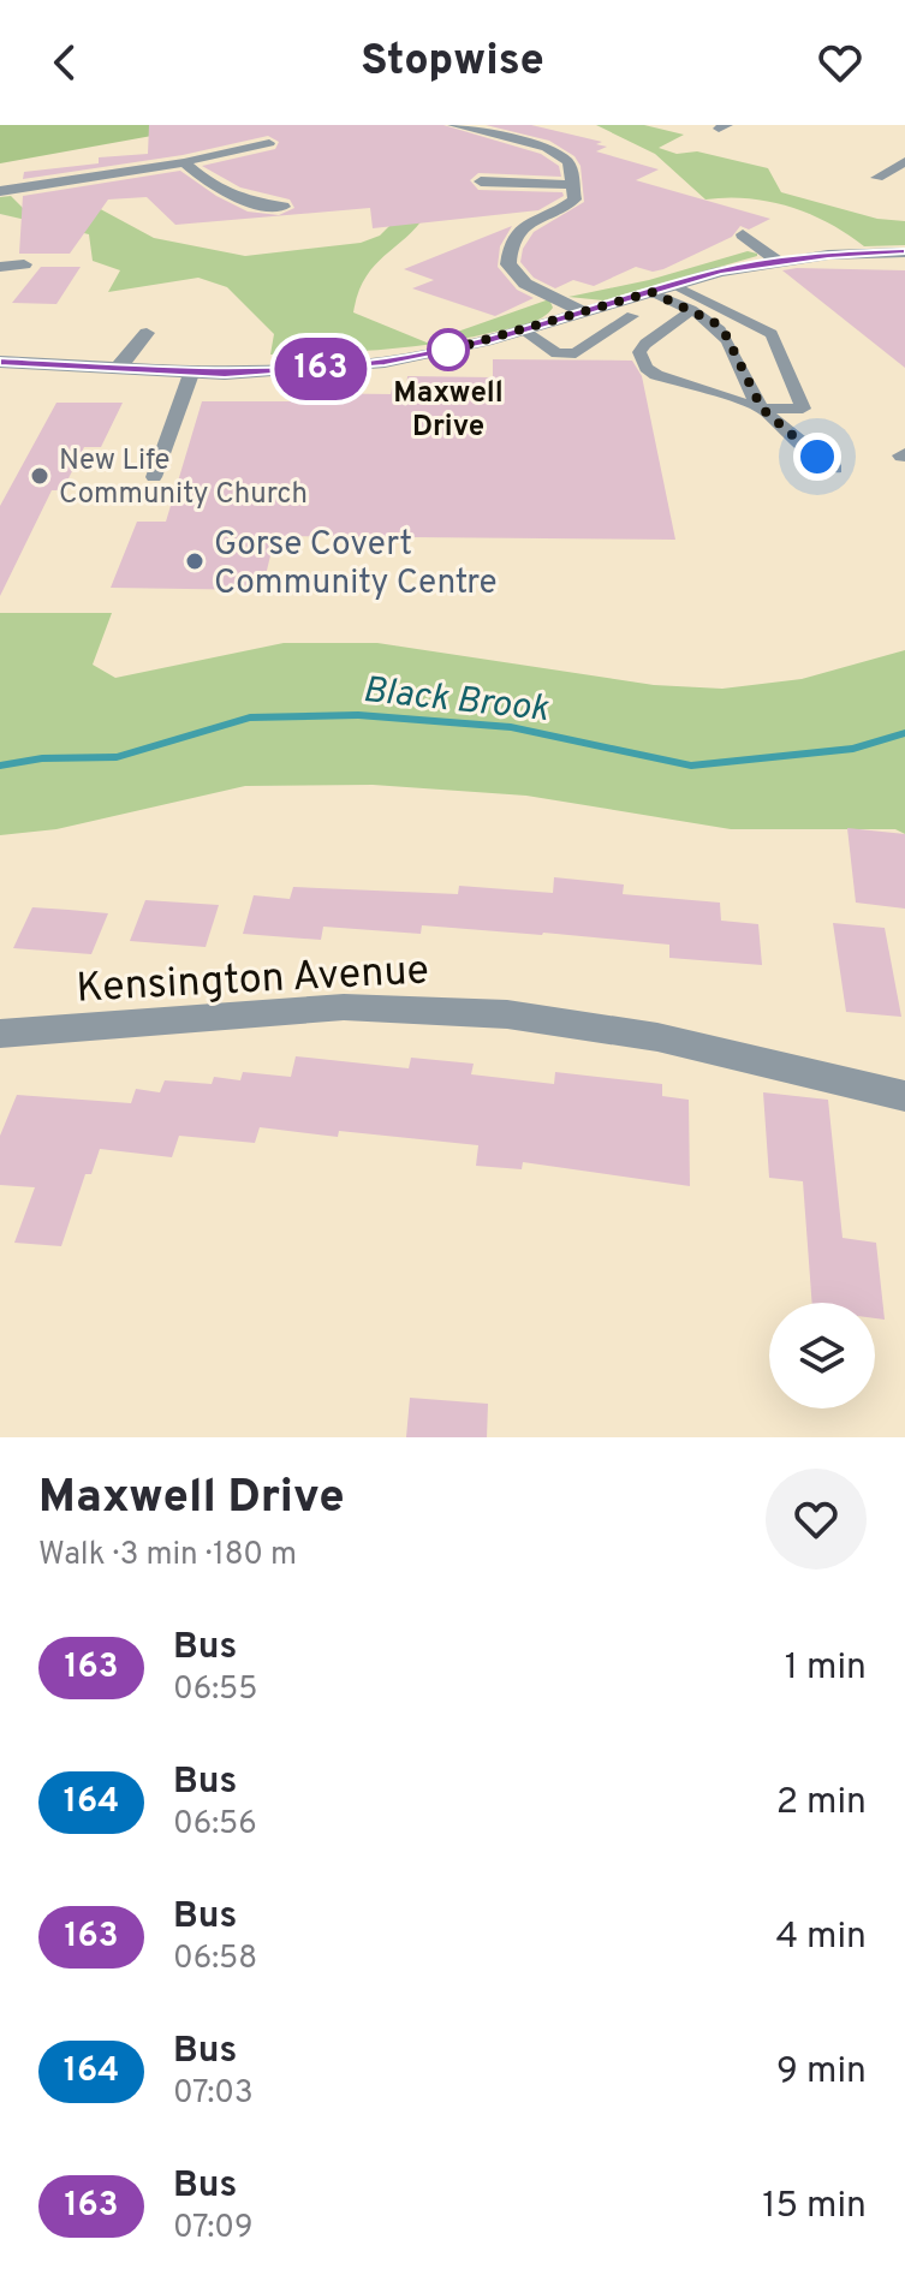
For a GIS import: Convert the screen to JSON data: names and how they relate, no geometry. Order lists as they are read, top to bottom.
{
  "streets": {
    "street": ["Kensington Avenue"]
  },
  "water": ["Black Brook"],
  "places": ["Maxwell Drive", "New Life Community Church", "Gorse Covert Community Centre"],
  "lines": ["bus line 163"],
  "page": {
    "header": "Stopwise",
    "on_map": "163",
    "heading": ["Maxwell Drive", "Walk · 3 min · 180 m"],
    "list": [
      {
        "mark": "163",
        "name": "Bus",
        "note": "06:55",
        "value": "1 min"
      },
      {
        "mark": "164",
        "name": "Bus",
        "note": "06:56",
        "value": "2 min"
      },
      {
        "mark": "163",
        "name": "Bus",
        "note": "06:58",
        "value": "4 min"
      },
      {
        "mark": "164",
        "name": "Bus",
        "note": "07:03",
        "value": "9 min"
      },
      {
        "mark": "163",
        "name": "Bus",
        "note": "07:09",
        "value": "15 min"
      }
    ]
  }
}
